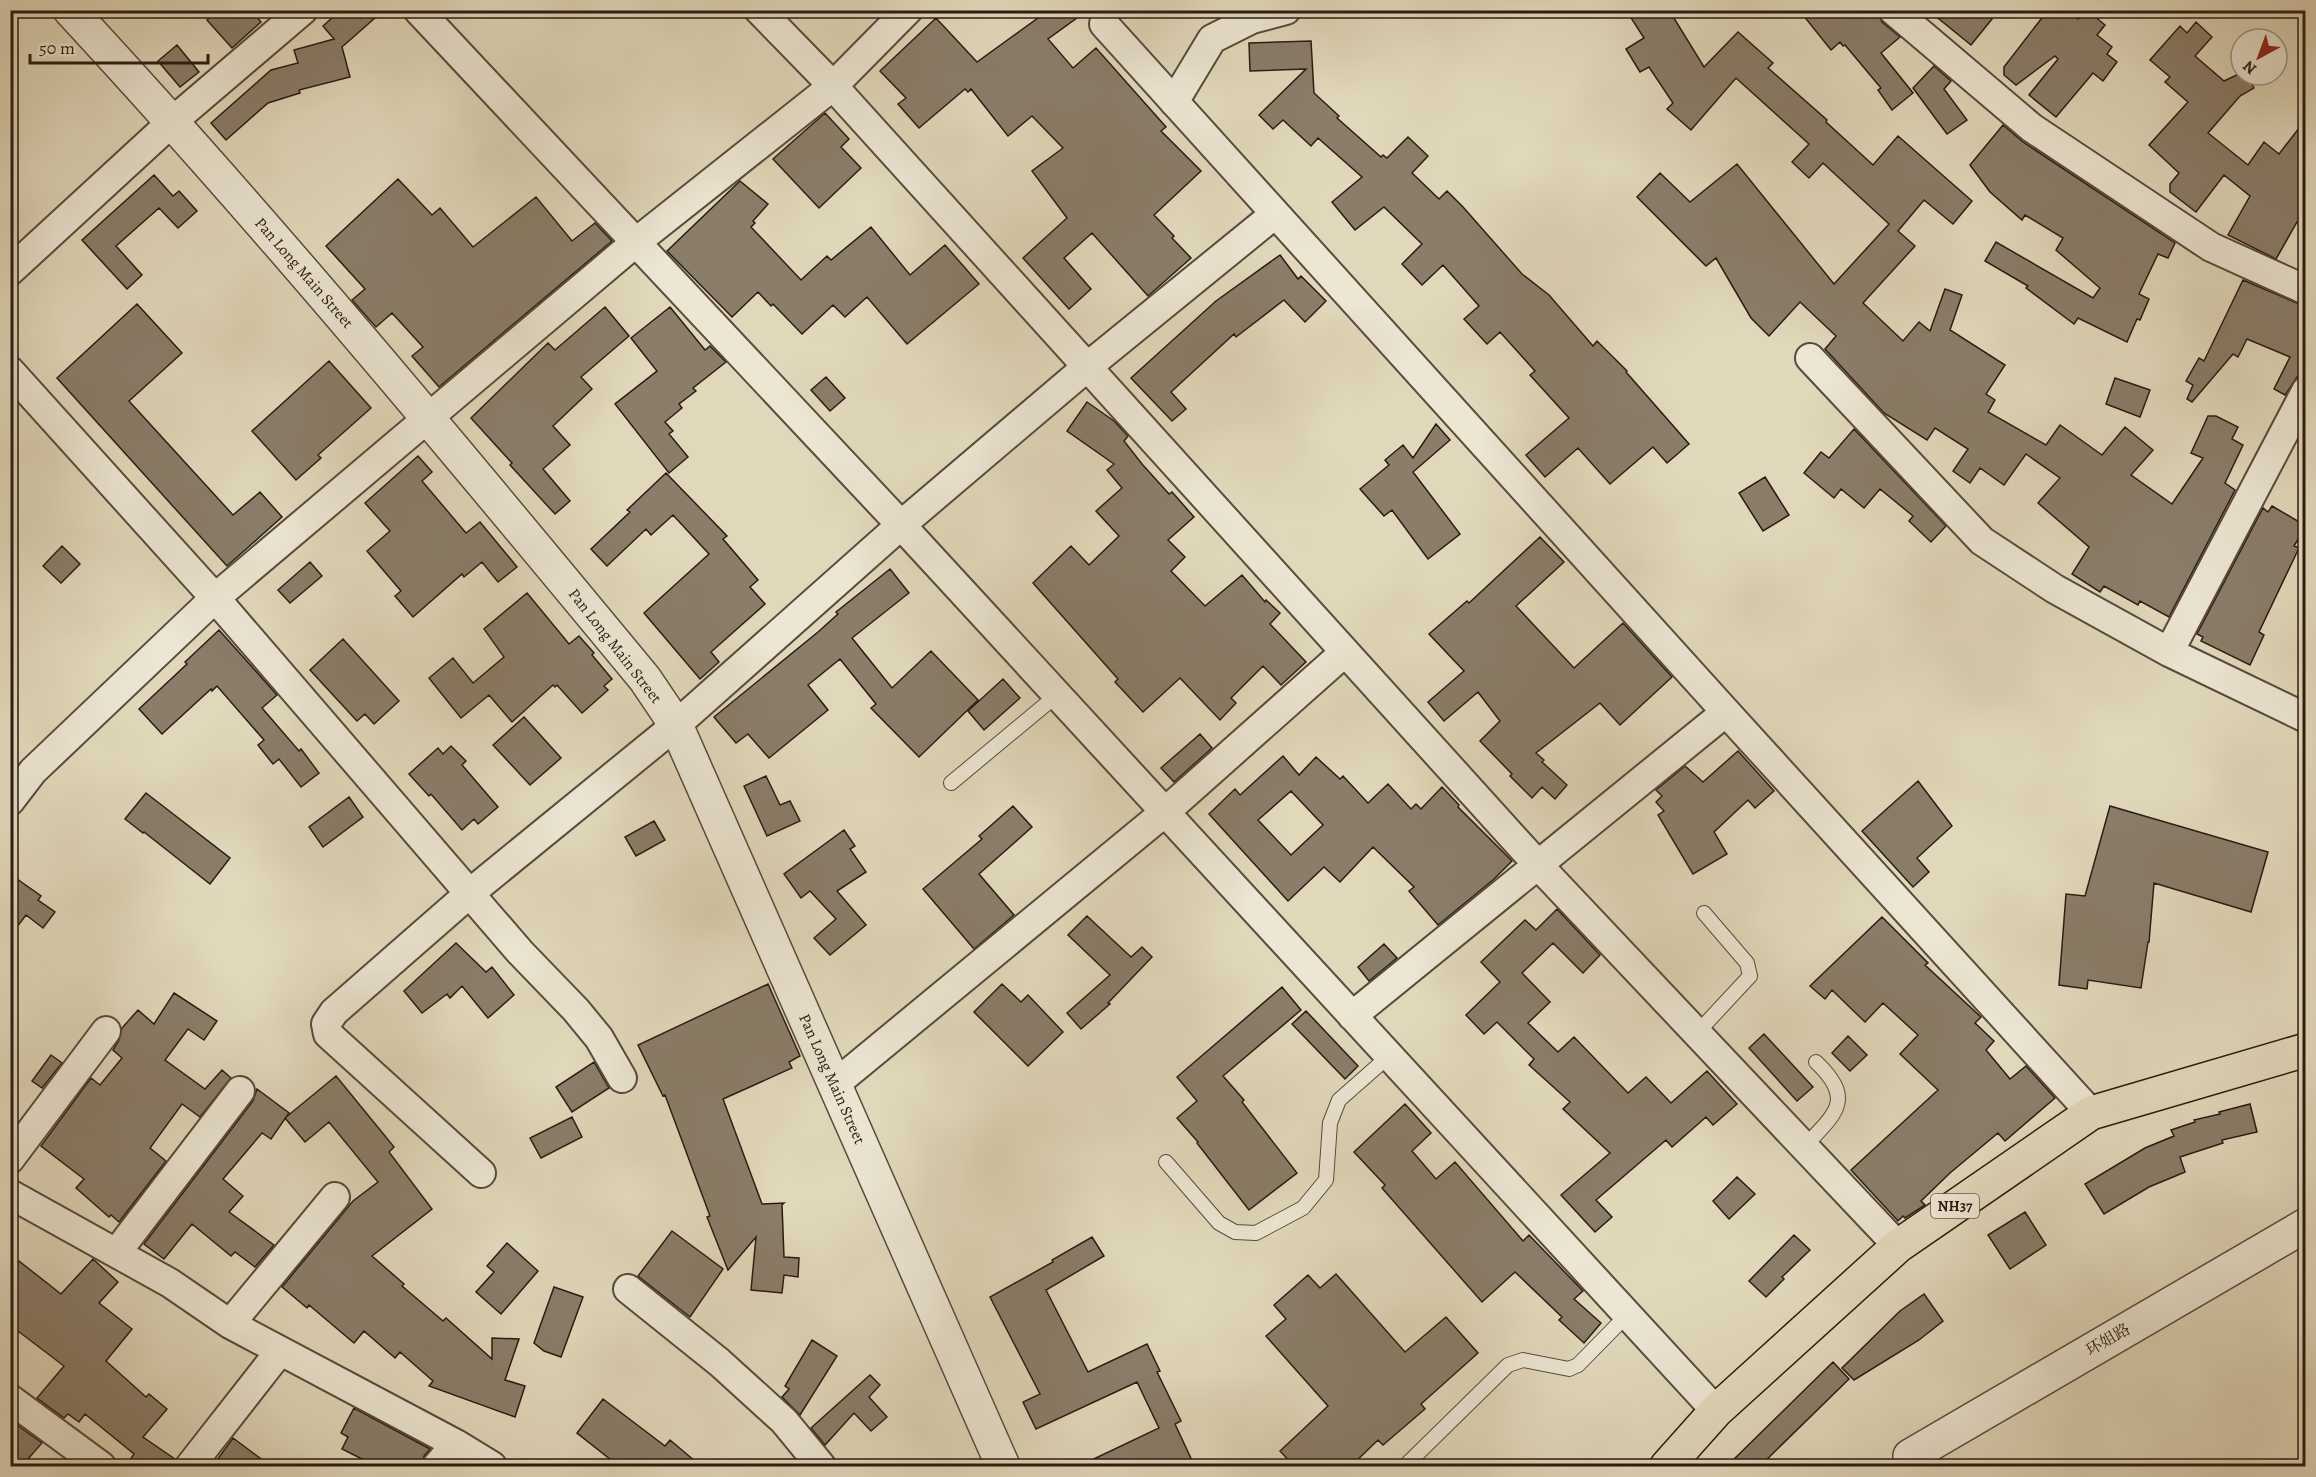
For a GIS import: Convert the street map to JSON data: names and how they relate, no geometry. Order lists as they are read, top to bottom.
{
  "streets": {
    "highway": ["NH37"],
    "street": ["Pan Long Main Street", "环姐路"]
  },
  "scale_bar": "50 m",
  "north": "bottom left"
}
